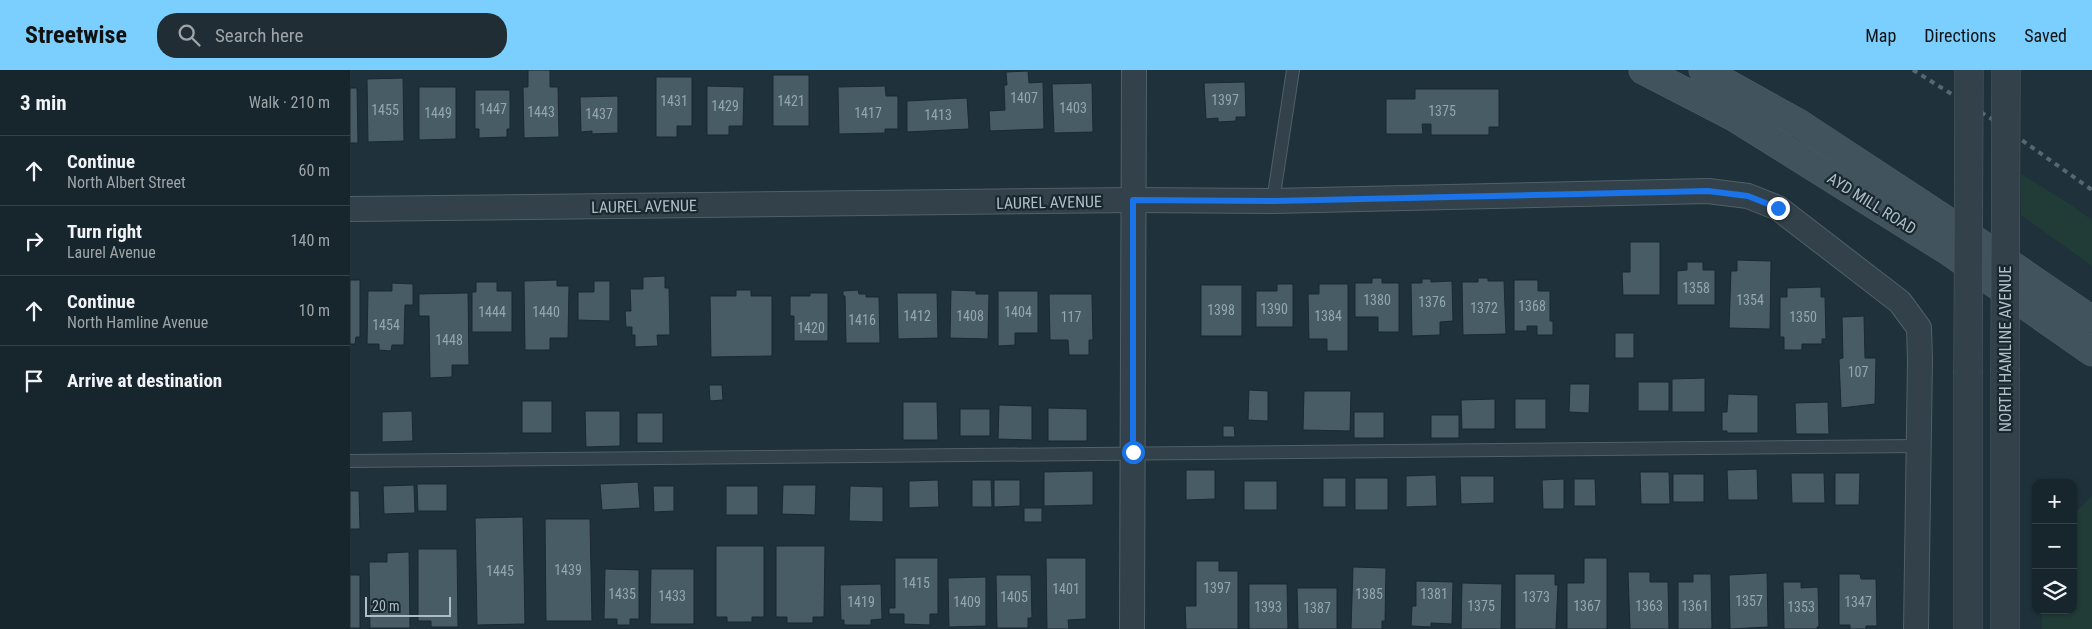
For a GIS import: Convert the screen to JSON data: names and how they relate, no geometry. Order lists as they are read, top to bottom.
{
  "streets": {
    "main road": ["AYD MILL ROAD"],
    "street": ["LAUREL AVENUE", "NORTH HAMLINE AVENUE"]
  },
  "house_numbers": [
    "1407",
    "1397",
    "1431",
    "1421",
    "1429",
    "1403",
    "1447",
    "1455",
    "1375",
    "1443",
    "1449",
    "1417",
    "1437",
    "1413",
    "1358",
    "1380",
    "1354",
    "1376",
    "1368",
    "1372",
    "1390",
    "1398",
    "1444",
    "1440",
    "1404",
    "1412",
    "1408",
    "1384",
    "117",
    "1350",
    "1416",
    "1454",
    "1420",
    "1448",
    "107",
    "1439",
    "1445",
    "1415",
    "1397",
    "1401",
    "1435",
    "1385",
    "1381",
    "1433",
    "1405",
    "1373",
    "1357",
    "1419",
    "1409",
    "1347",
    "1375",
    "1367",
    "1363",
    "1361",
    "1393",
    "1353",
    "1387"
  ],
  "scale_bar": "20 m",
  "page": {
    "header": "Streetwise",
    "search": "Search here",
    "nav": ["Map", "Directions", "Saved"],
    "heading": ["3 min", "Walk · 210 m"],
    "list": [
      ["Continue", "North Albert Street", "60 m"],
      ["Turn right", "Laurel Avenue", "140 m"],
      ["Continue", "North Hamline Avenue", "10 m"],
      "Arrive at destination"
    ],
    "map_buttons": ["+", "−"],
    "scale": "20 m"
  }
}
